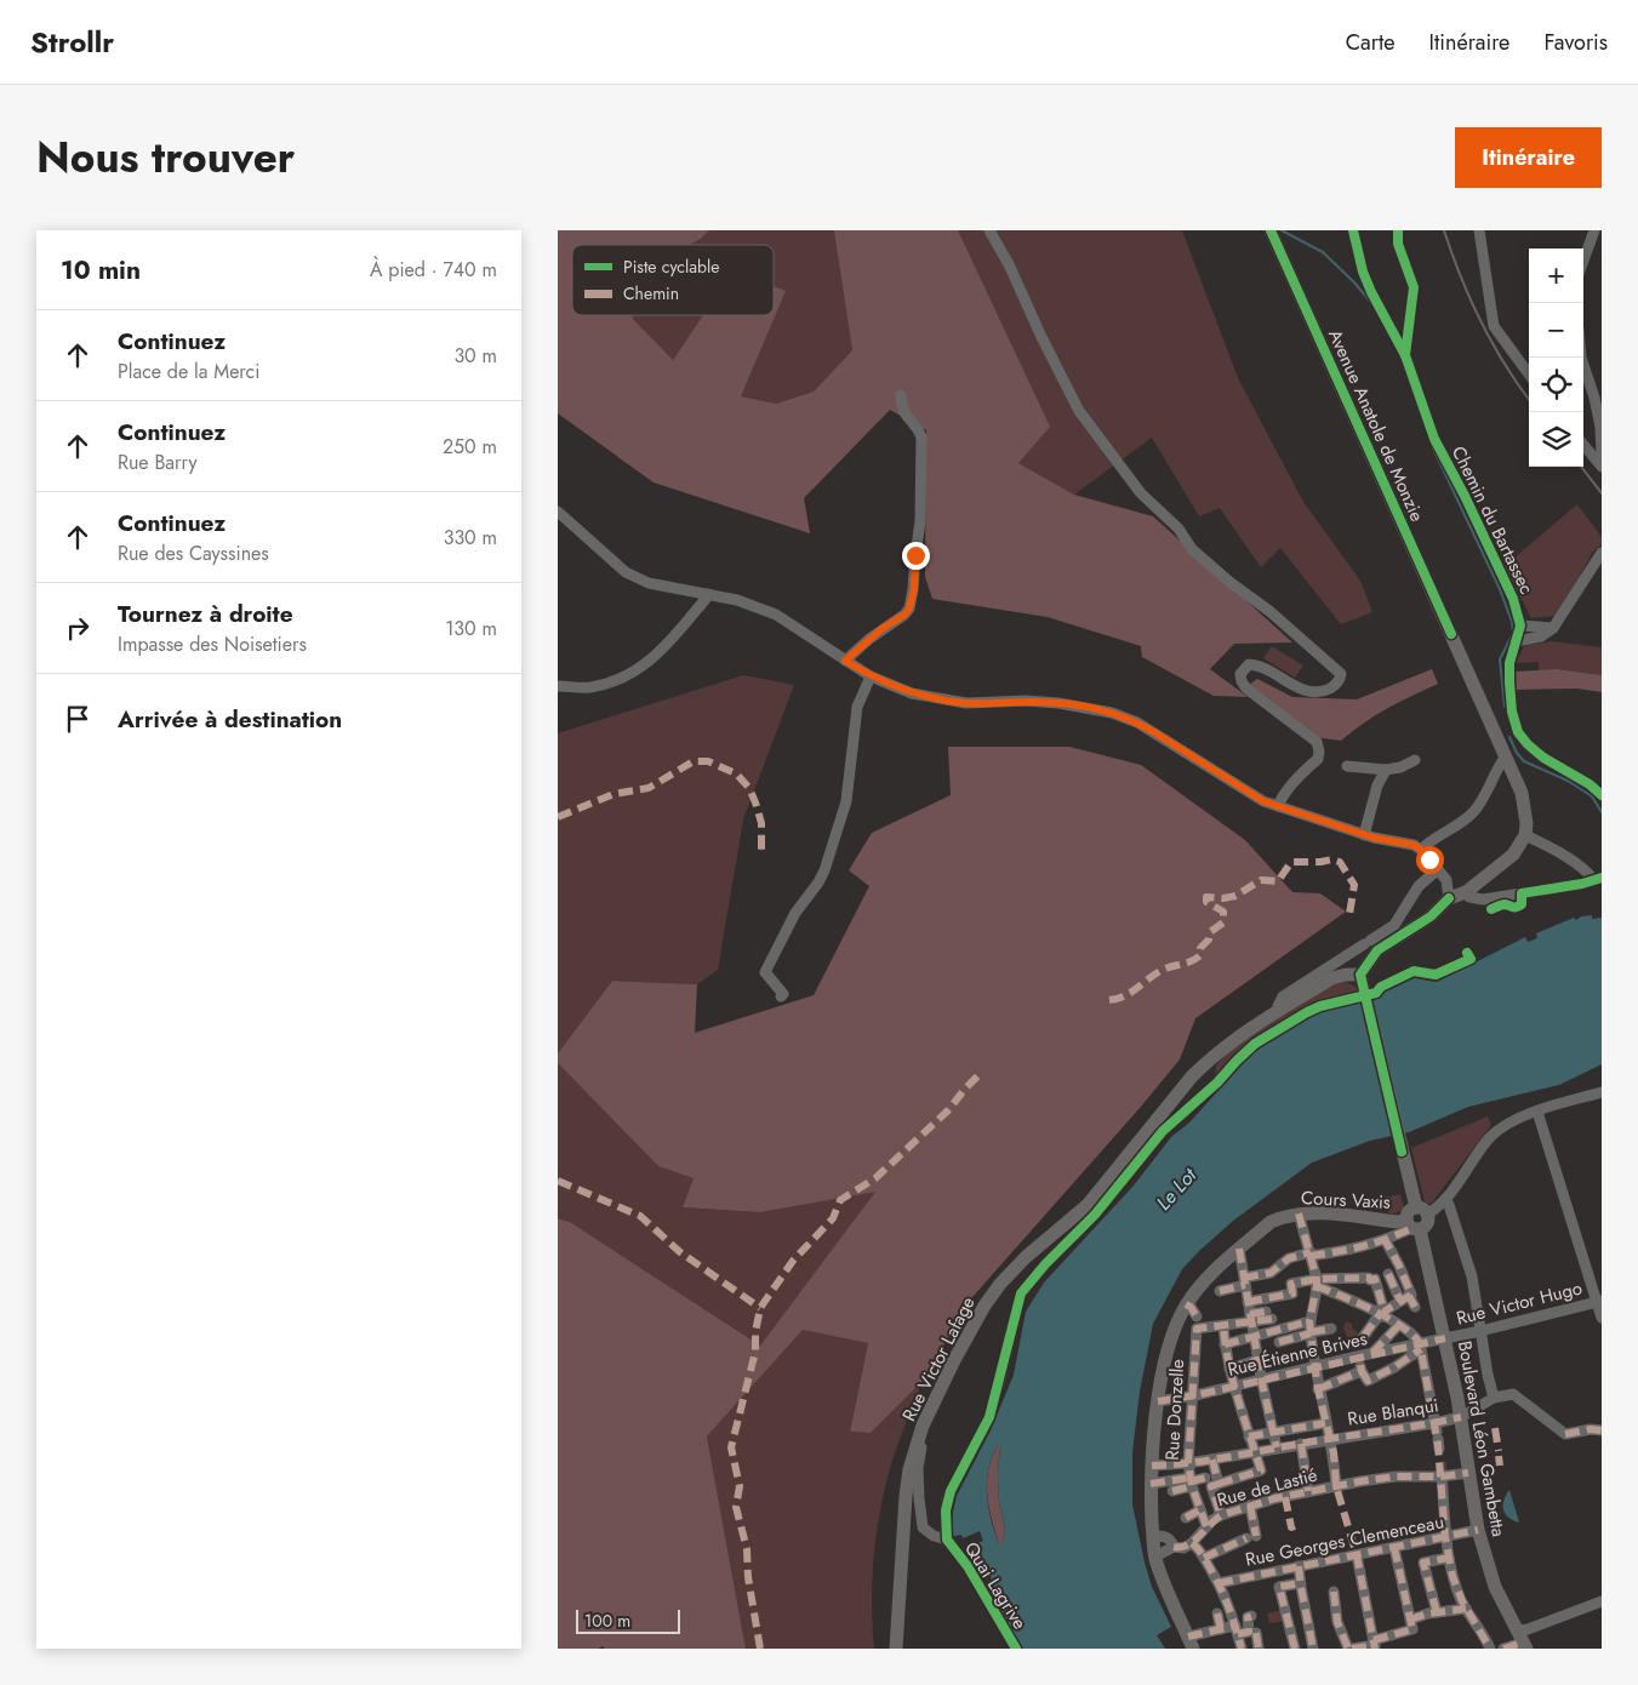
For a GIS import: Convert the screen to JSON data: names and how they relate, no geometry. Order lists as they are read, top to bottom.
{
  "streets": {
    "main road": [
      "Avenue Anatole de Monzie",
      "Cours Vaxis",
      "Rue Victor Lafage",
      "Boulevard Léon Gambetta"
    ],
    "street": [
      "Chemin du Bartassec",
      "Rue Victor Hugo",
      "Rue Étienne Brives",
      "Rue Donzelle",
      "Rue Blanqui",
      "Rue de Lastié",
      "Rue Georges Clemenceau",
      "Quai Lagrive"
    ]
  },
  "crossings": [
    ["Cours Vaxis", "Rue Étienne Brives"],
    ["Cours Vaxis", "Rue Blanqui"],
    ["Cours Vaxis", "Boulevard Léon Gambetta"],
    ["Rue Victor Hugo", "Rue Étienne Brives"],
    ["Rue Victor Hugo", "Boulevard Léon Gambetta"],
    ["Rue Étienne Brives", "Rue Donzelle"],
    ["Rue Étienne Brives", "Boulevard Léon Gambetta"],
    ["Rue Victor Lafage", "Quai Lagrive"],
    ["Rue Donzelle", "Rue Blanqui"],
    ["Rue Donzelle", "Rue de Lastié"],
    ["Rue Blanqui", "Boulevard Léon Gambetta"],
    ["Boulevard Léon Gambetta", "Rue de Lastié"],
    ["Boulevard Léon Gambetta", "Rue Georges Clemenceau"]
  ],
  "water": ["Le Lot"],
  "legend": ["Piste cyclable", "Chemin"],
  "scale_bar": "100 m",
  "page": {
    "header": "Strollr",
    "nav": ["Carte", "Itinéraire", "Favoris"],
    "title": "Nous trouver",
    "buttons": "Itinéraire",
    "heading": ["10 min", "À pied · 740 m"],
    "map_buttons": ["+", "−"],
    "list": [
      ["Continuez", "Place de la Merci", "30 m"],
      ["Continuez", "Rue Barry", "250 m"],
      ["Continuez", "Rue des Cayssines", "330 m"],
      ["Tournez à droite", "Impasse des Noisetiers", "130 m"],
      "Arrivée à destination"
    ],
    "scale": "100 m"
  }
}
